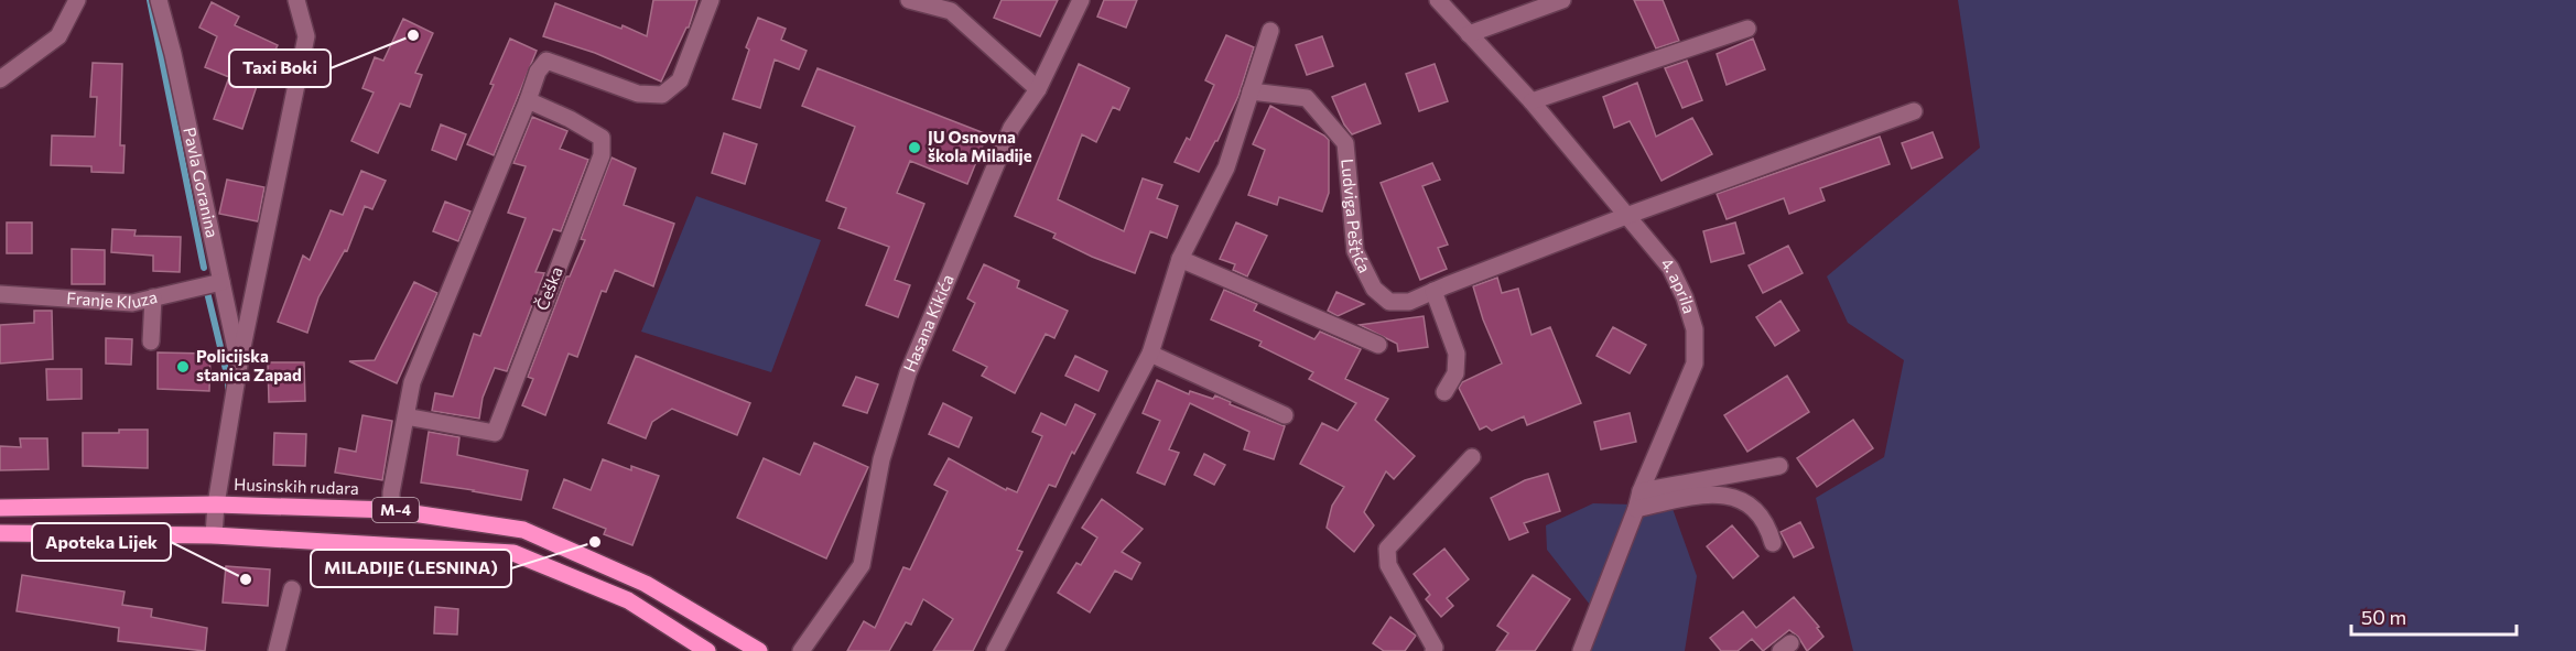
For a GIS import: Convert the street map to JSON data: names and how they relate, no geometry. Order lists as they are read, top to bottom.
{
  "streets": {
    "main road": ["Husinskih rudara", "M-4"],
    "street": [
      "Pavla Goranina",
      "Ludviga Peštića",
      "4. aprila",
      "Češka",
      "Franje Kluza",
      "Hasana Kikića"
    ]
  },
  "crossings": [
    ["Pavla Goranina", "Franje Kluza"],
    ["Pavla Goranina", "Husinskih rudara"],
    ["Pavla Goranina", "M-4"],
    ["Ludviga Peštića", "4. aprila"]
  ],
  "places": [
    "Taxi Boki",
    "JU Osnovna škola Miladije",
    "Policijska stanica Zapad",
    "MILADIJE (LESNINA)",
    "Apoteka Lijek"
  ],
  "scale_bar": "50 m"
}
